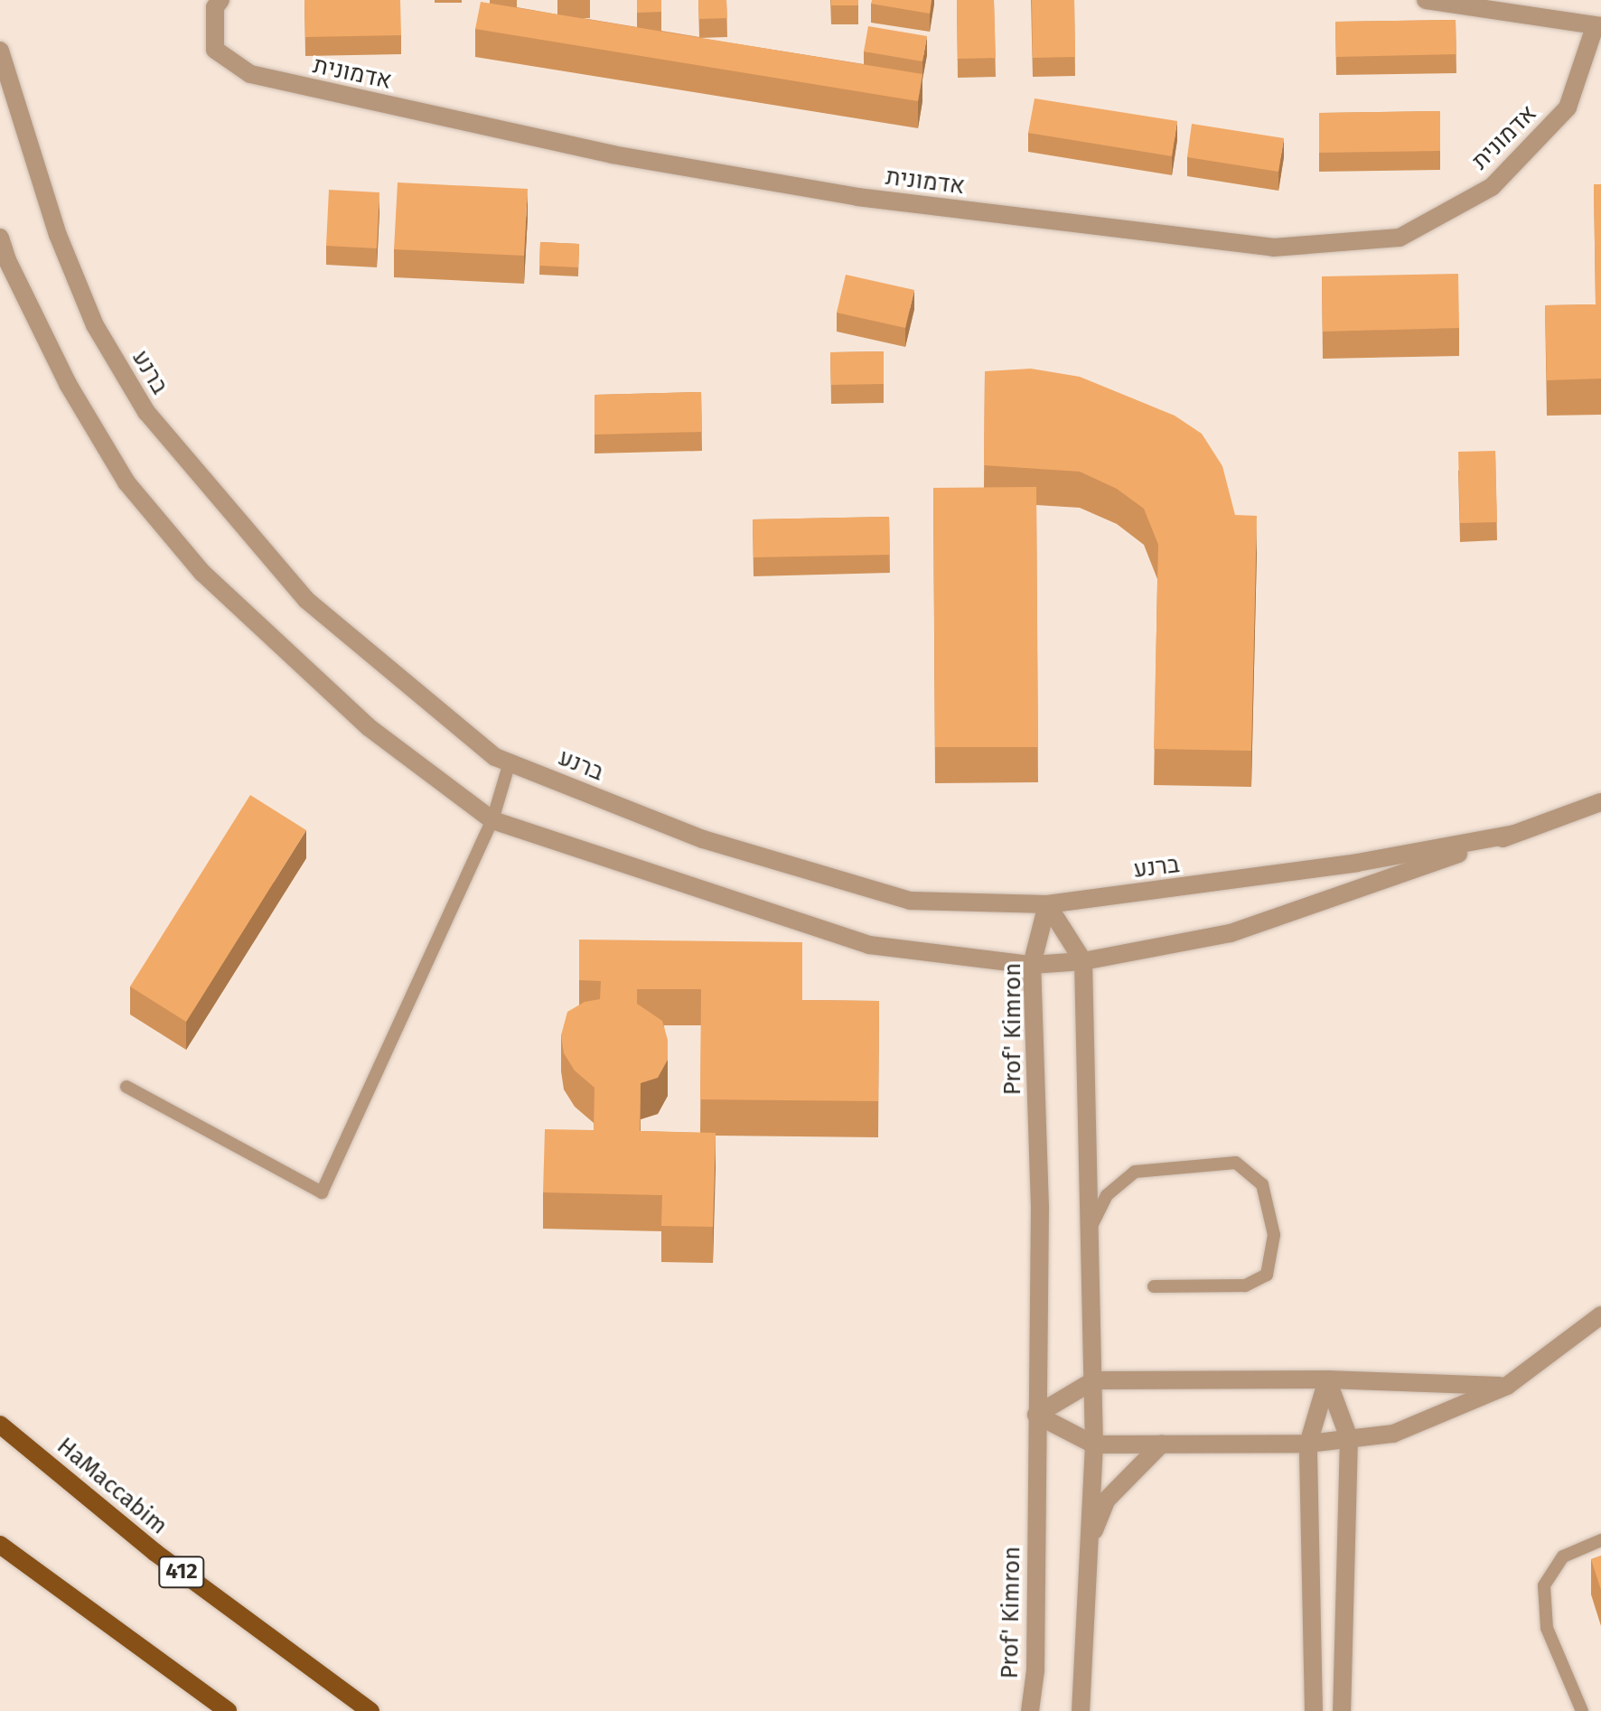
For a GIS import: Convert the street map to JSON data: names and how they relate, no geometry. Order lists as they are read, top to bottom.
{
  "streets": {
    "main road": ["HaMaccabim", "412"],
    "street": ["אדמונית", "ברנע", "Prof' Kimron"]
  },
  "crossings": [
    ["ברנע", "Prof' Kimron"]
  ]
}
